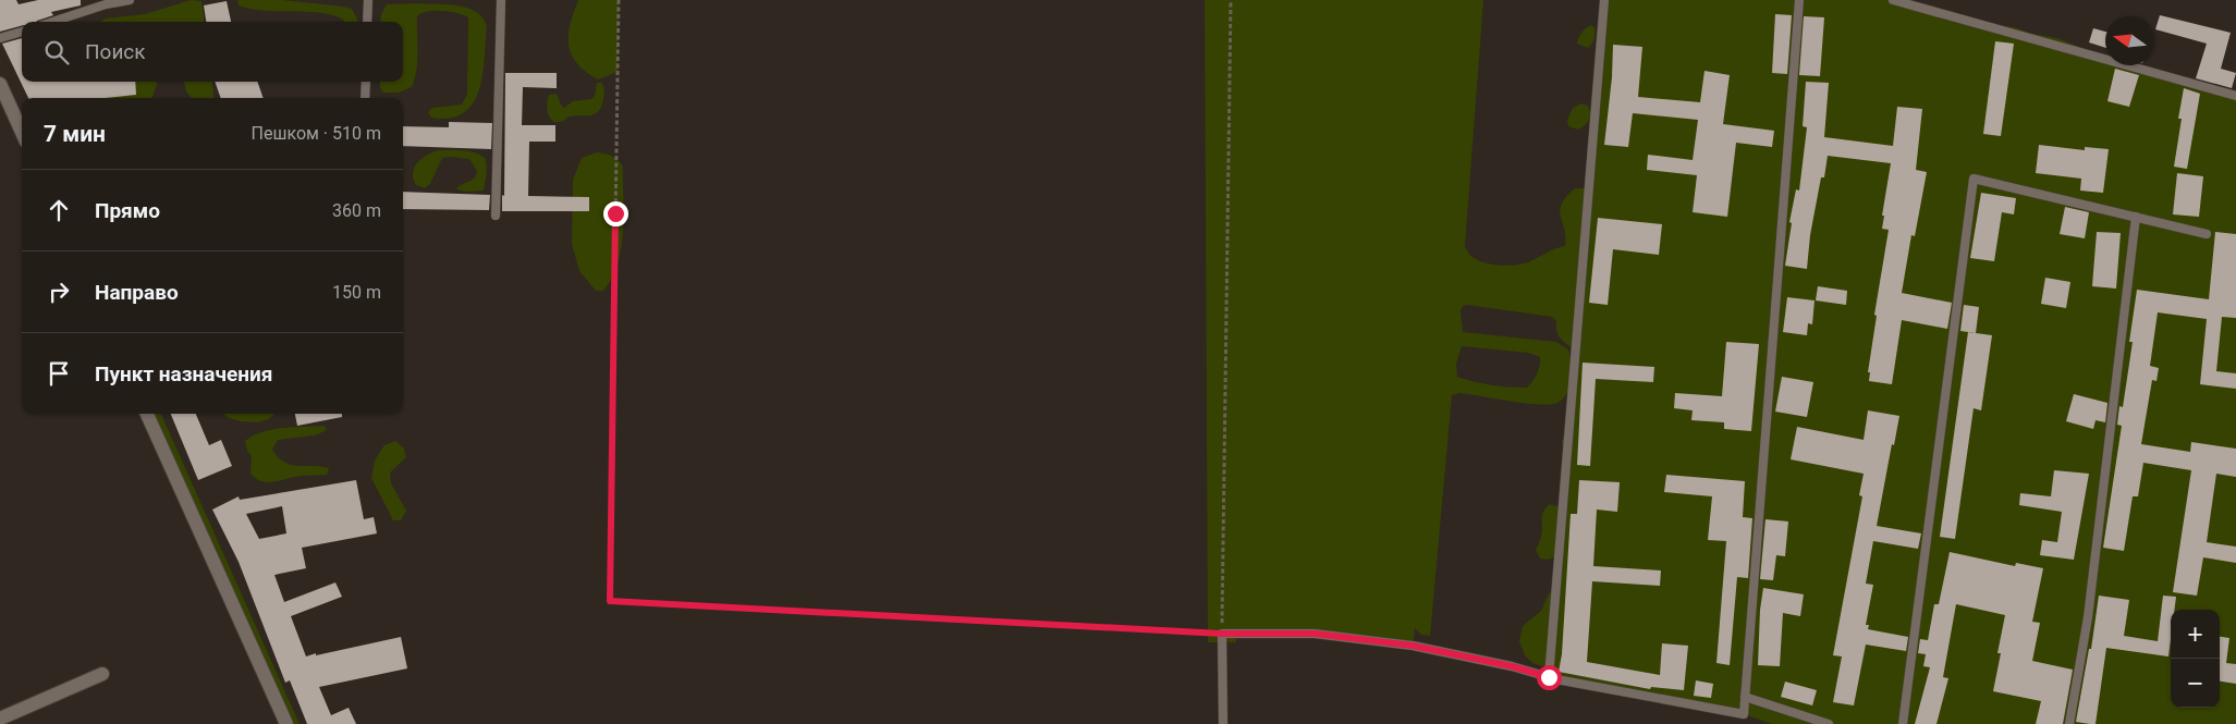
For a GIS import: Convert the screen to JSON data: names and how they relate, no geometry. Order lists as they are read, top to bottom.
{
  "north": "left",
  "page": {
    "search": "Поиск",
    "heading": ["7 мин", "Пешком · 510 m"],
    "list": [
      ["Прямо", "360 m"],
      ["Направо", "150 m"],
      "Пункт назначения"
    ],
    "map_buttons": ["+", "−"]
  }
}
